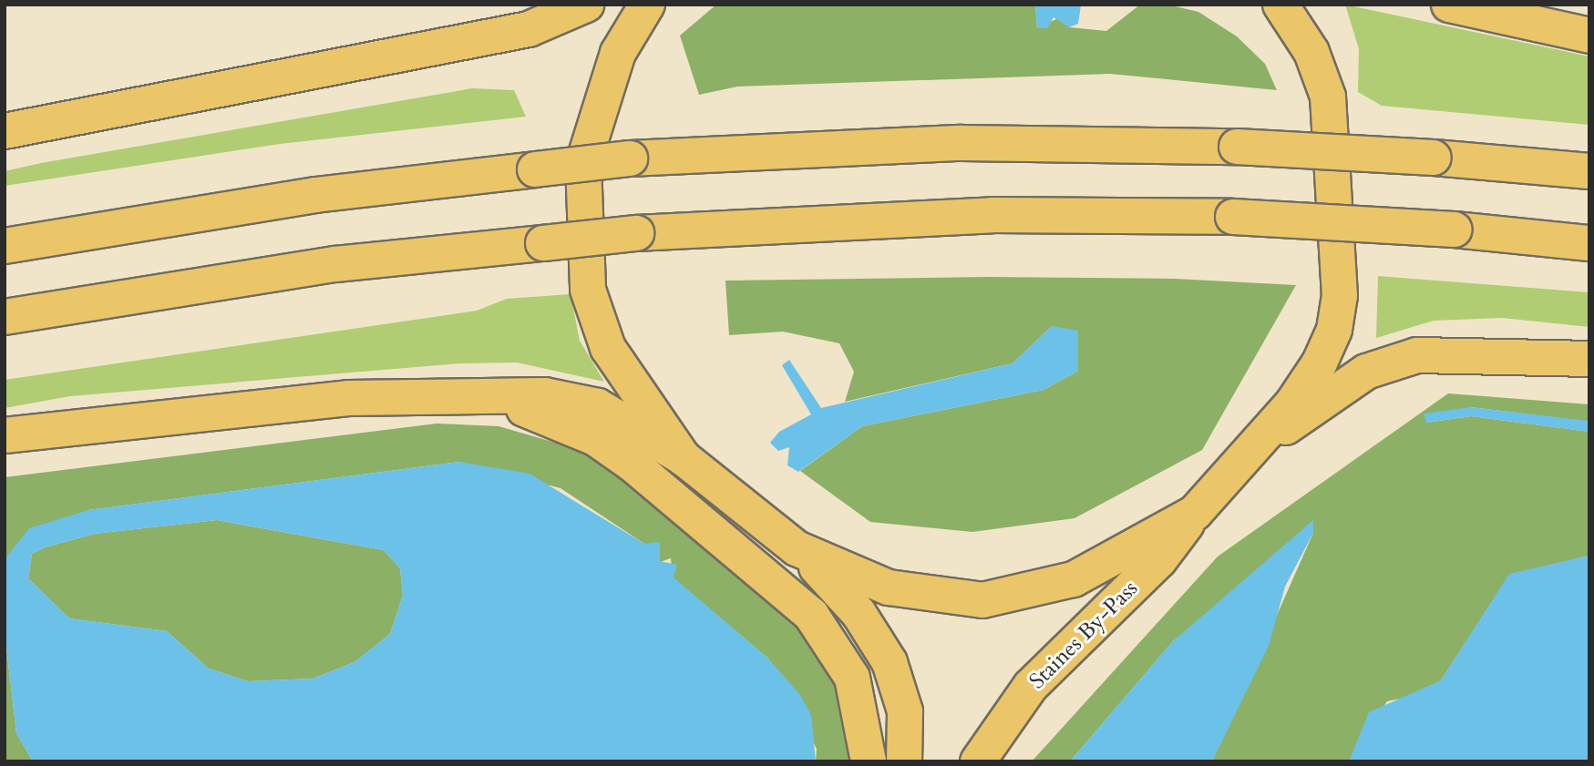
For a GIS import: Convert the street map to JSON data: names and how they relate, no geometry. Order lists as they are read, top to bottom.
{
  "streets": {
    "main road": ["Staines By-Pass"]
  }
}
